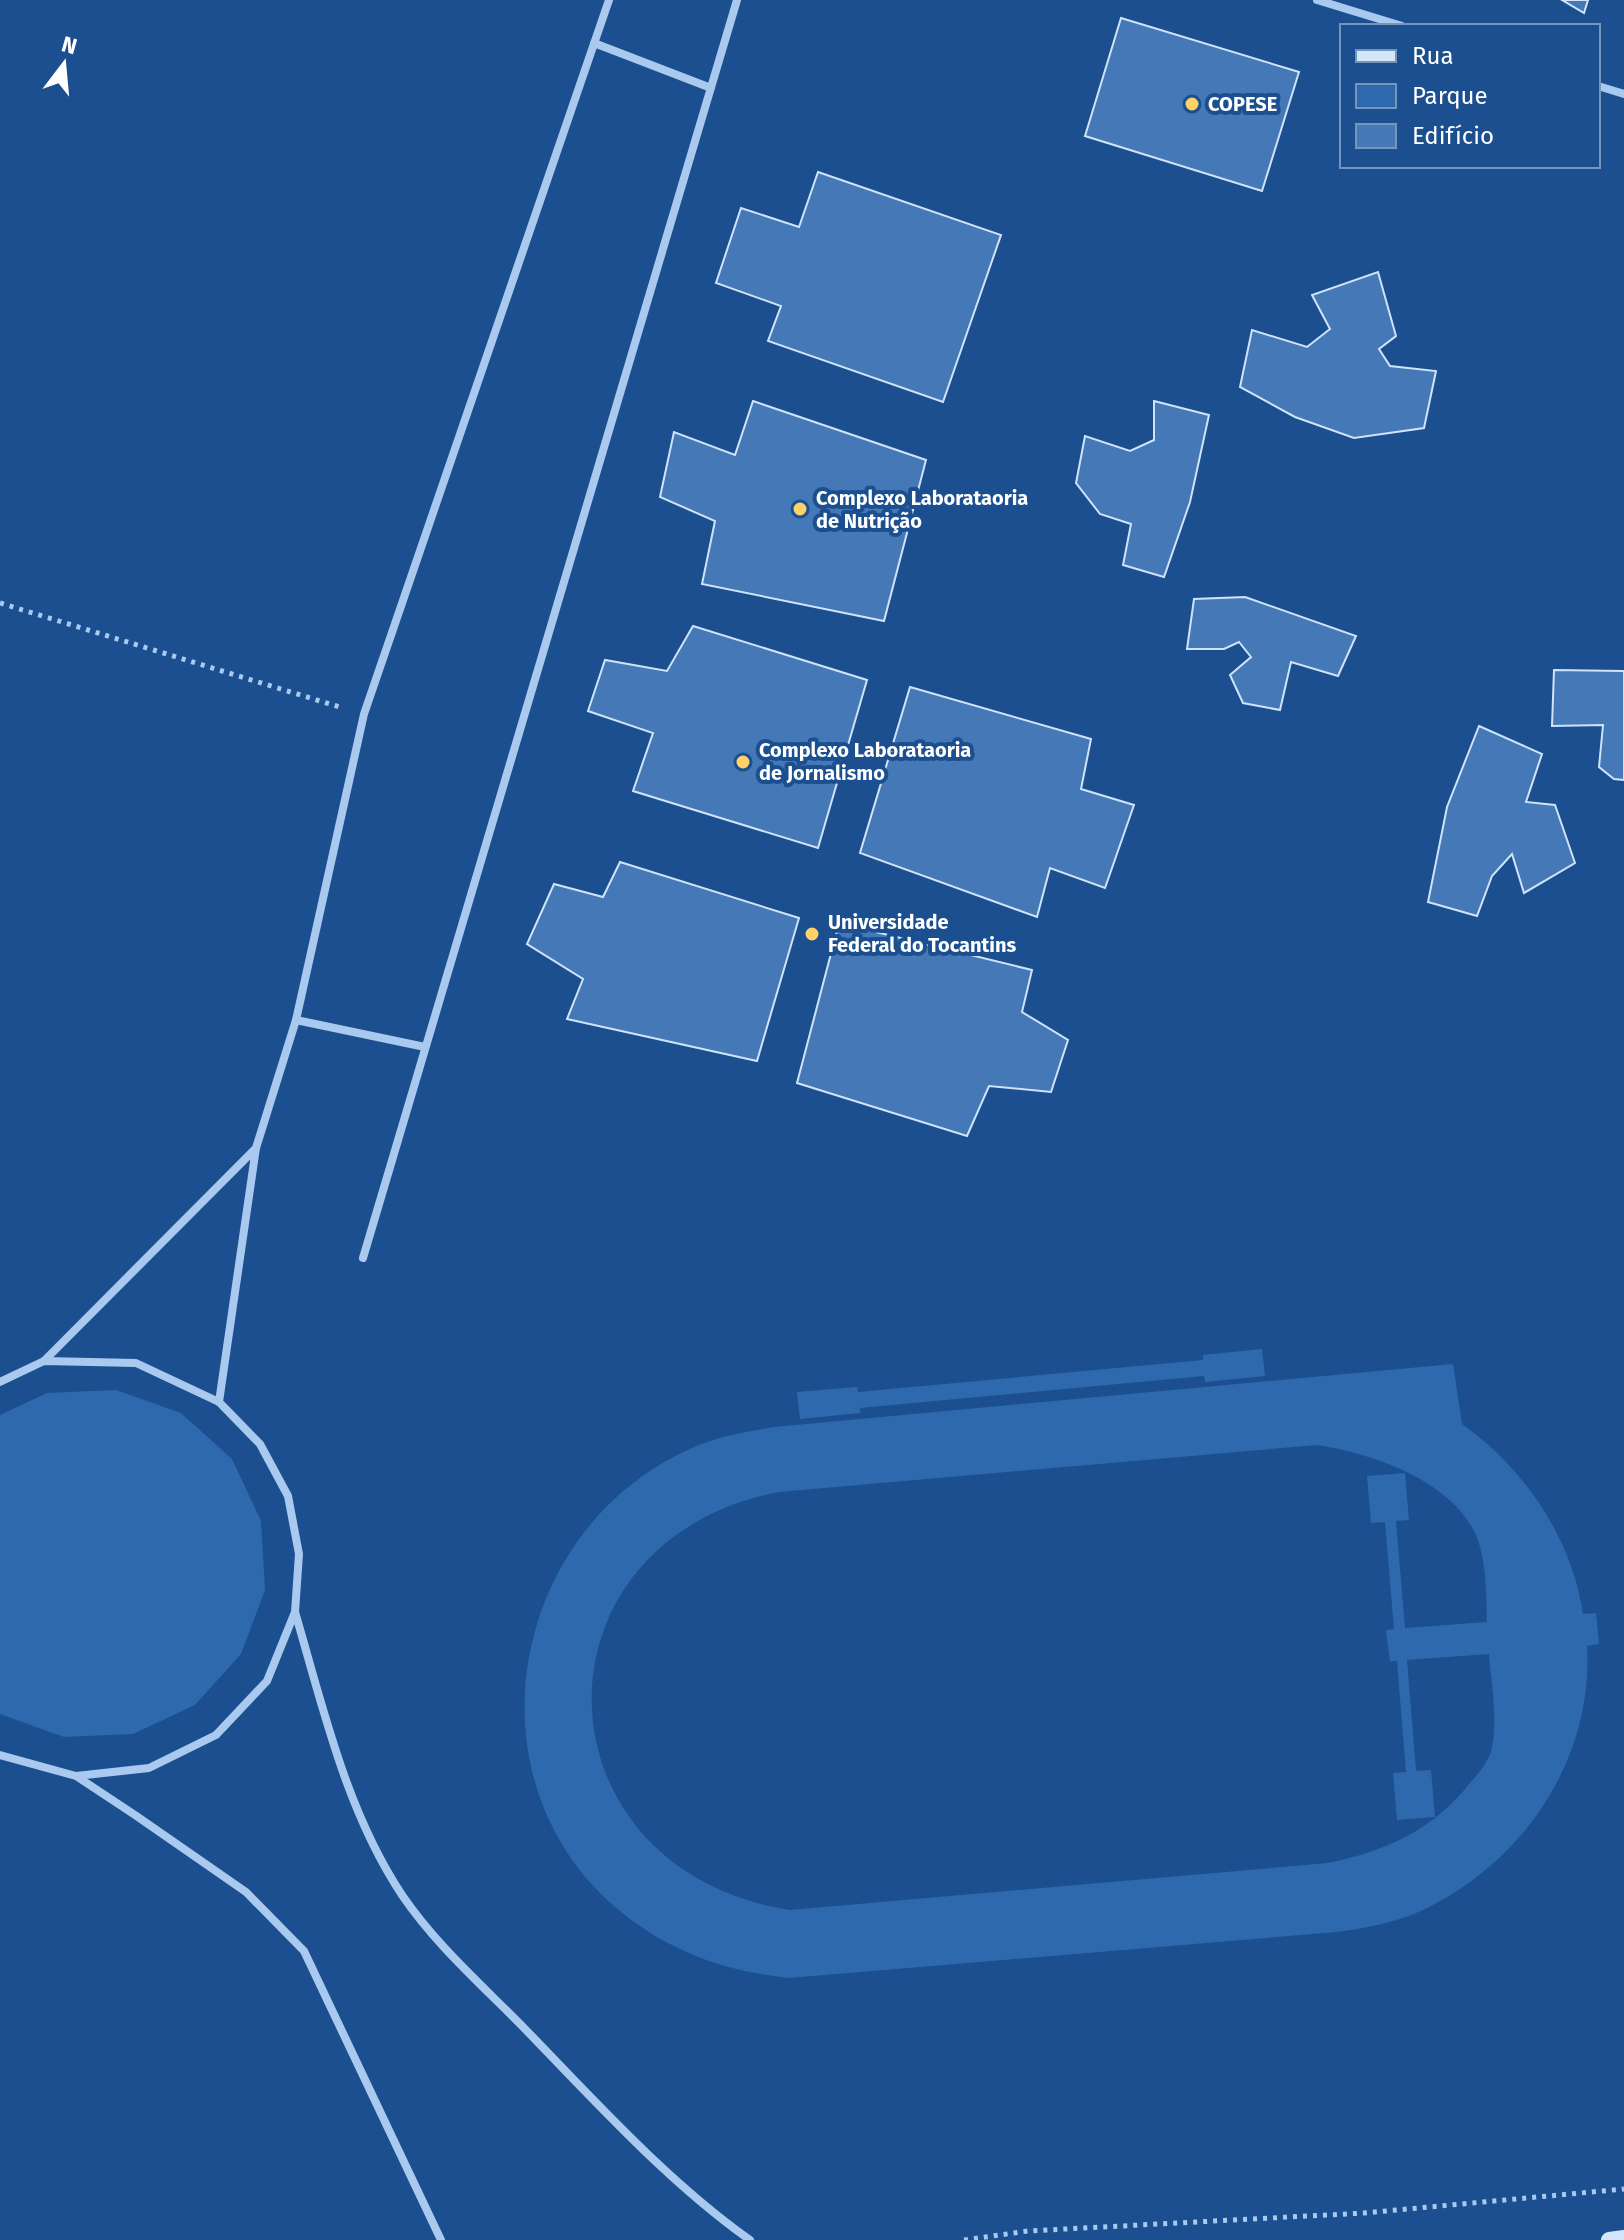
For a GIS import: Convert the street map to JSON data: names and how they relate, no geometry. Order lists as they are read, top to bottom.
{
  "places": [
    "COPESE",
    "Complexo Laborataoria de Nutrição",
    "Complexo Laborataoria de Jornalismo",
    "Universidade Federal do Tocantins"
  ],
  "legend": ["Rua", "Parque", "Edifício"],
  "north": "top"
}
